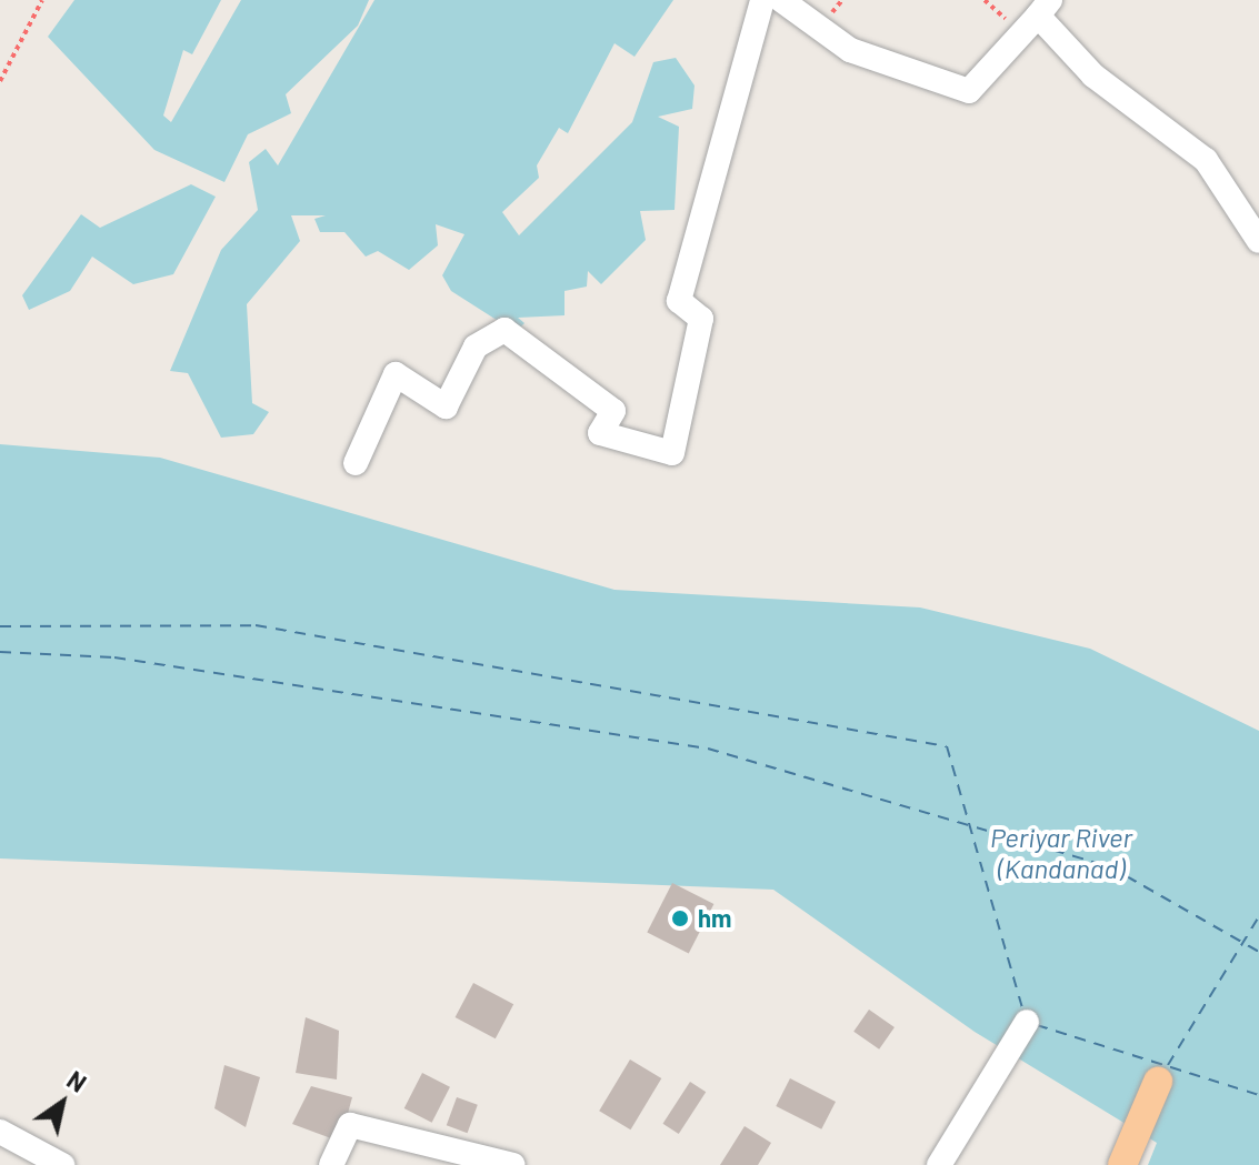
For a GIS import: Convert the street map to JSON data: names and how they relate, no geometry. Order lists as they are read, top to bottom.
{
  "water": ["Periyar River (Kandanad)"],
  "places": ["hm"],
  "north": "top right"
}
